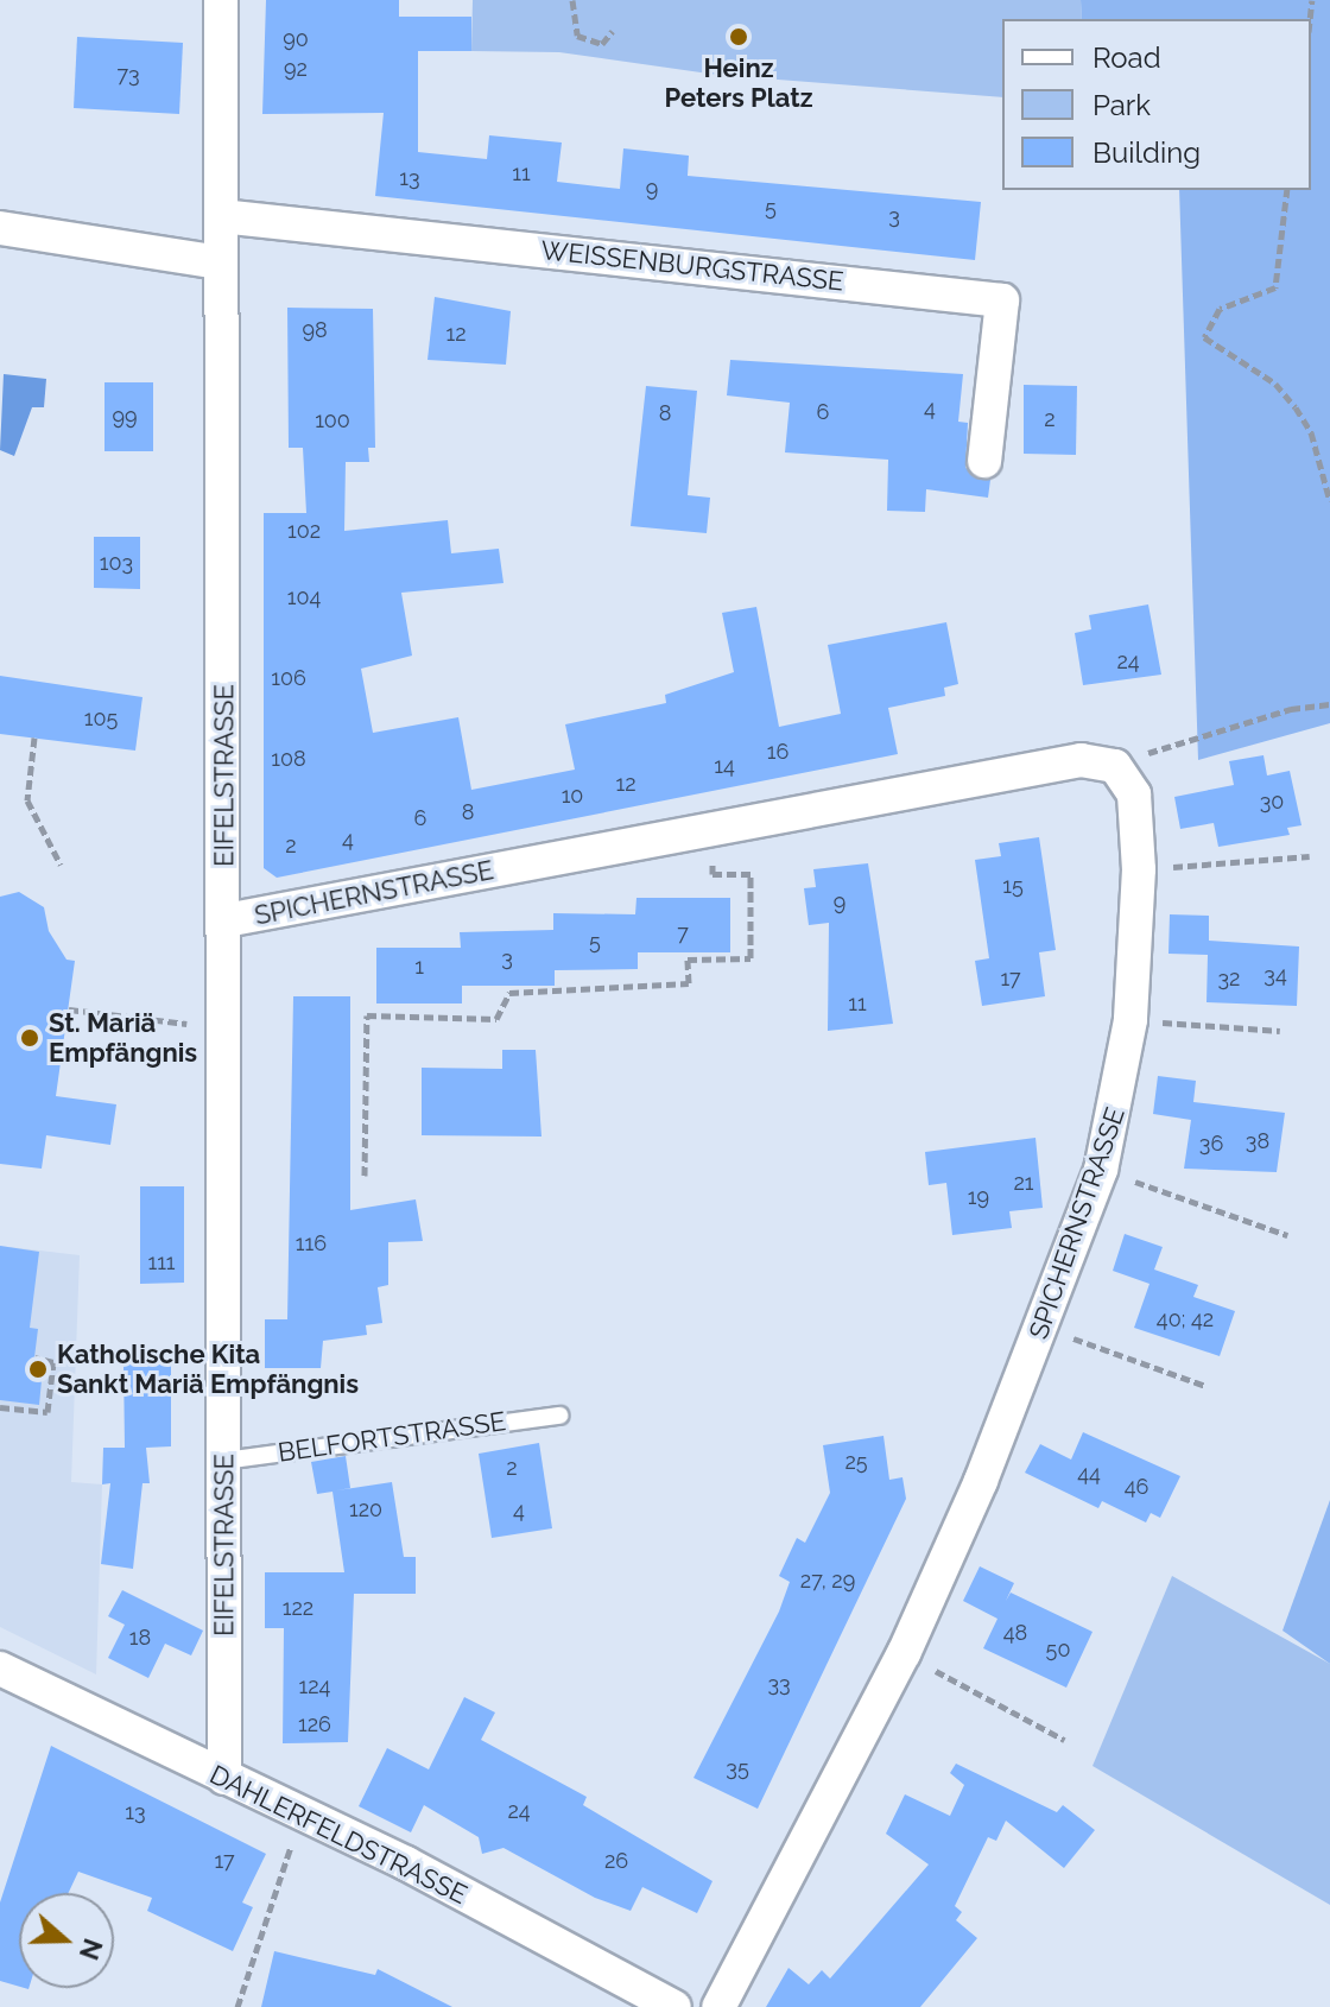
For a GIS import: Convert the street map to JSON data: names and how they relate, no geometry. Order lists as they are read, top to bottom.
{
  "streets": {
    "street": [
      "WEISSENBURGSTRASSE",
      "EIFELSTRASSE",
      "SPICHERNSTRASSE",
      "DAHLERFELDSTRASSE"
    ],
    "lane": ["BELFORTSTRASSE"]
  },
  "crossings": [
    ["WEISSENBURGSTRASSE", "EIFELSTRASSE"],
    ["EIFELSTRASSE", "SPICHERNSTRASSE"],
    ["EIFELSTRASSE", "BELFORTSTRASSE"],
    ["EIFELSTRASSE", "DAHLERFELDSTRASSE"]
  ],
  "places": ["Heinz Peters Platz", "St. Mariä Empfängnis", "Katholische Kita Sankt Mariä Empfängnis"],
  "house_numbers": [
    "90",
    "92",
    "73",
    "11",
    "13",
    "9",
    "5",
    "3",
    "98",
    "12",
    "4",
    "6",
    "8",
    "99",
    "2",
    "100",
    "102",
    "103",
    "104",
    "24",
    "106",
    "105",
    "16",
    "108",
    "14",
    "12",
    "10",
    "30",
    "8",
    "6",
    "4",
    "2",
    "15",
    "9",
    "7",
    "5",
    "3",
    "1",
    "34",
    "17",
    "32",
    "11",
    "38",
    "36",
    "21",
    "19",
    "116",
    "111",
    "40; 42",
    "25",
    "2",
    "44",
    "46",
    "120",
    "4",
    "27, 29",
    "122",
    "48",
    "18",
    "50",
    "33",
    "124",
    "126",
    "35",
    "24",
    "13",
    "17",
    "26"
  ],
  "legend": ["Road", "Park", "Building"],
  "north": "right"
}
